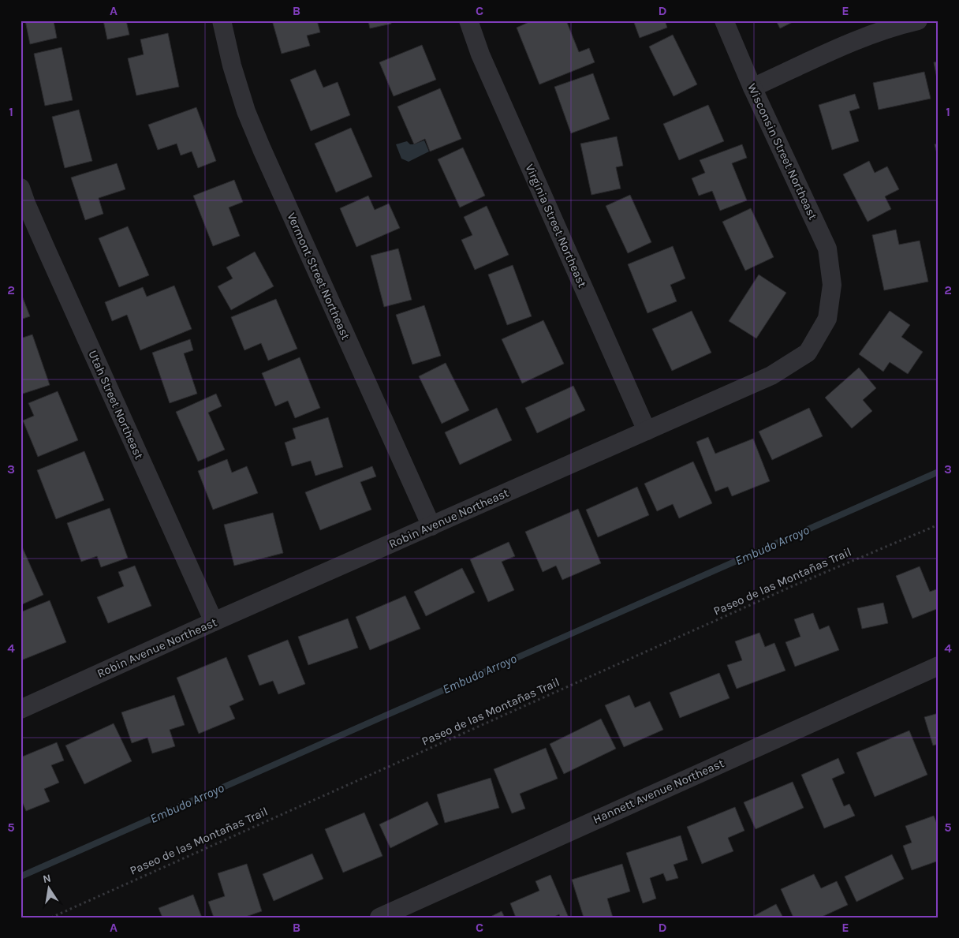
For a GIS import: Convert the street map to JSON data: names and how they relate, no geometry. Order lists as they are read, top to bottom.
{
  "streets": {
    "street": [
      "Wisconsin Street Northeast",
      "Virginia Street Northeast",
      "Vermont Street Northeast",
      "Utah Street Northeast",
      "Robin Avenue Northeast",
      "Hannett Avenue Northeast"
    ],
    "path": ["Paseo de las Montañas Trail"]
  },
  "crossings": [
    ["Wisconsin Street Northeast", "Robin Avenue Northeast"],
    ["Virginia Street Northeast", "Robin Avenue Northeast"],
    ["Vermont Street Northeast", "Robin Avenue Northeast"],
    ["Utah Street Northeast", "Robin Avenue Northeast"]
  ],
  "water": ["Embudo Arroyo"],
  "north": "top",
  "grid": {
    "columns": [
      "A",
      "B",
      "C",
      "D",
      "E"
    ],
    "rows": [
      "1",
      "2",
      "3",
      "4",
      "5"
    ]
  }
}
